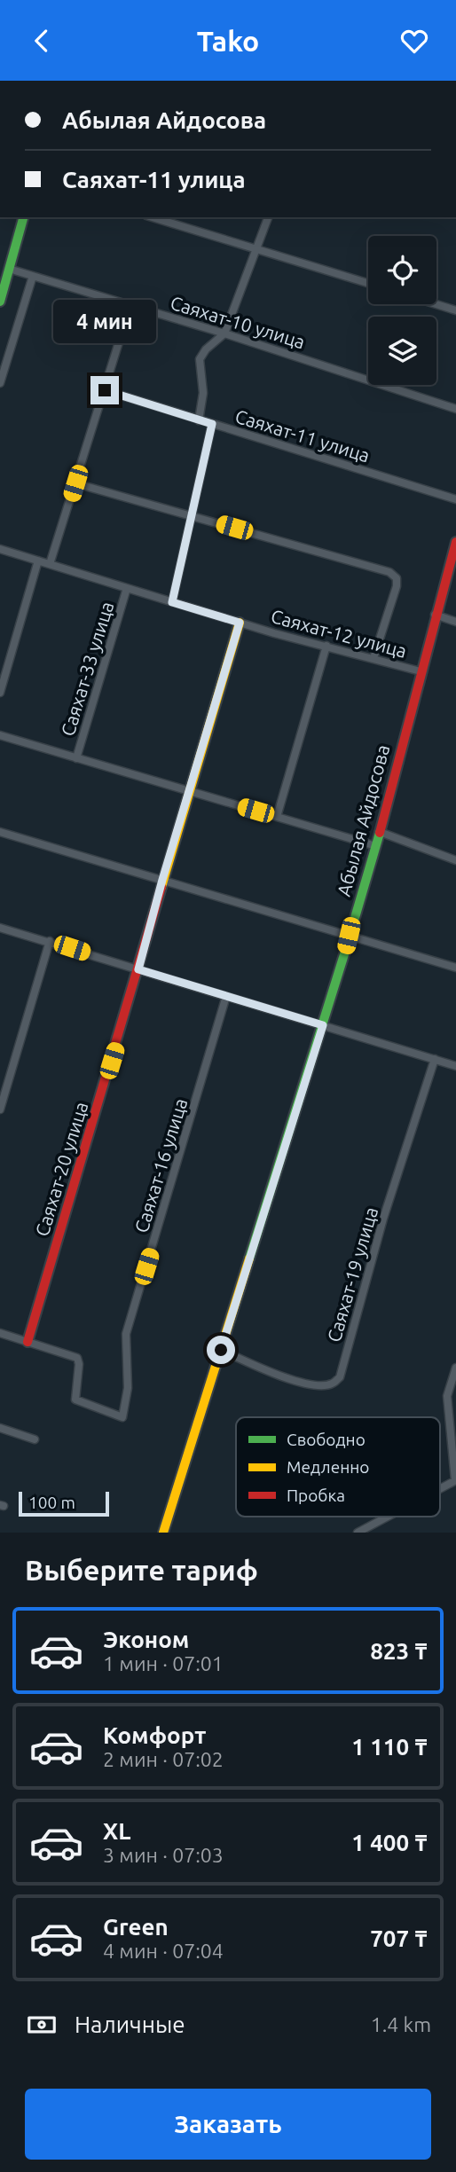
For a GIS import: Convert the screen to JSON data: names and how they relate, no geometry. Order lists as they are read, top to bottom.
{
  "streets": {
    "street": [
      "Саяхат-10 улица",
      "Саяхат-11 улица",
      "Саяхат-12 улица",
      "Саяхат-33 улица",
      "Абылая Айдосова",
      "Саяхат-16 улица",
      "Саяхат-20 улица",
      "Саяхат-19 улица"
    ]
  },
  "crossings": [
    ["Саяхат-12 улица", "Саяхат-33 улица"],
    ["Саяхат-12 улица", "Абылая Айдосова"],
    ["Саяхат-12 улица", "Саяхат-20 улица"],
    ["Абылая Айдосова", "Саяхат-19 улица"],
    ["Саяхат-16 улица", "Саяхат-20 улица"]
  ],
  "legend": ["Свободно", "Медленно", "Пробка"],
  "scale_bar": "100 m",
  "page": {
    "header": "Tako",
    "banner": ["Абылая Айдосова", "Саяхат-11 улица"],
    "bubble": "4 мин",
    "scale": "100 m",
    "heading": "Выберите тариф",
    "list": [
      {
        "name": "Эконом",
        "note": "1 мин · 07:01",
        "value": "823 ₸"
      },
      {
        "name": "Комфорт",
        "note": "2 мин · 07:02",
        "value": "1 110 ₸"
      },
      {
        "name": "XL",
        "note": "3 мин · 07:03",
        "value": "1 400 ₸"
      },
      {
        "name": "Green",
        "note": "4 мин · 07:04",
        "value": "707 ₸"
      }
    ],
    "pay": ["Наличные", "1.4 km"],
    "buttons": "Заказать"
  }
}
